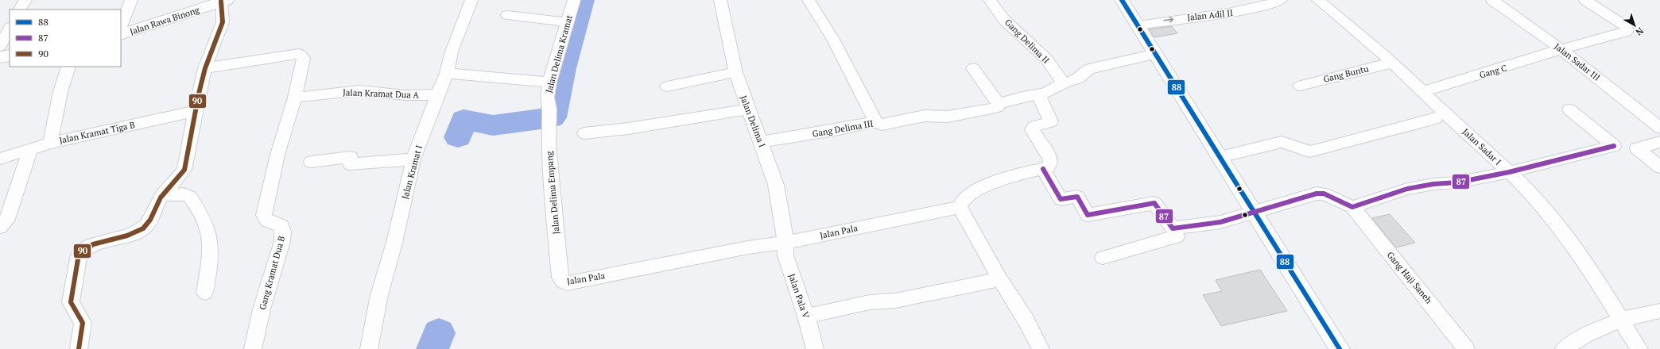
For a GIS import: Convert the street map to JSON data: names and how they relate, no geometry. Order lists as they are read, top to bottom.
{
  "streets": {
    "main road": ["Jalan Rawa Binong"],
    "street": [
      "Jalan Adil II",
      "Gang Delima II",
      "Jalan Delima Kramat",
      "Jalan Sadar III",
      "Gang C",
      "Gang Buntu",
      "Jalan Kramat Dua A",
      "Jalan Delima I",
      "Gang Delima III",
      "Jalan Kramat Tiga B",
      "Jalan Sadar I",
      "Jalan Kramat I",
      "Jalan Delima Empang",
      "Jalan Pala",
      "Gang Kramat Dua B",
      "Gang Haji Saneh",
      "Jalan Pala V"
    ]
  },
  "crossings": [
    ["Gang Delima II", "Gang Delima III"],
    ["Jalan Delima Kramat", "Jalan Delima Empang"],
    ["Jalan Sadar III", "Gang C"],
    ["Gang C", "Jalan Sadar I"],
    ["Gang Buntu", "Jalan Sadar I"],
    ["Jalan Kramat Dua A", "Jalan Kramat I"],
    ["Jalan Kramat Dua A", "Gang Kramat Dua B"],
    ["Jalan Delima I", "Gang Delima III"],
    ["Jalan Delima I", "Jalan Pala"],
    ["Jalan Delima I", "Jalan Pala V"],
    ["Jalan Delima Empang", "Jalan Pala"],
    ["Jalan Pala", "Jalan Pala V"]
  ],
  "one_way": ["Jalan Adil II"],
  "lines": ["transit line 88", "transit line 90", "transit line 87"],
  "legend": ["88", "87", "90"],
  "north": "bottom right"
}
